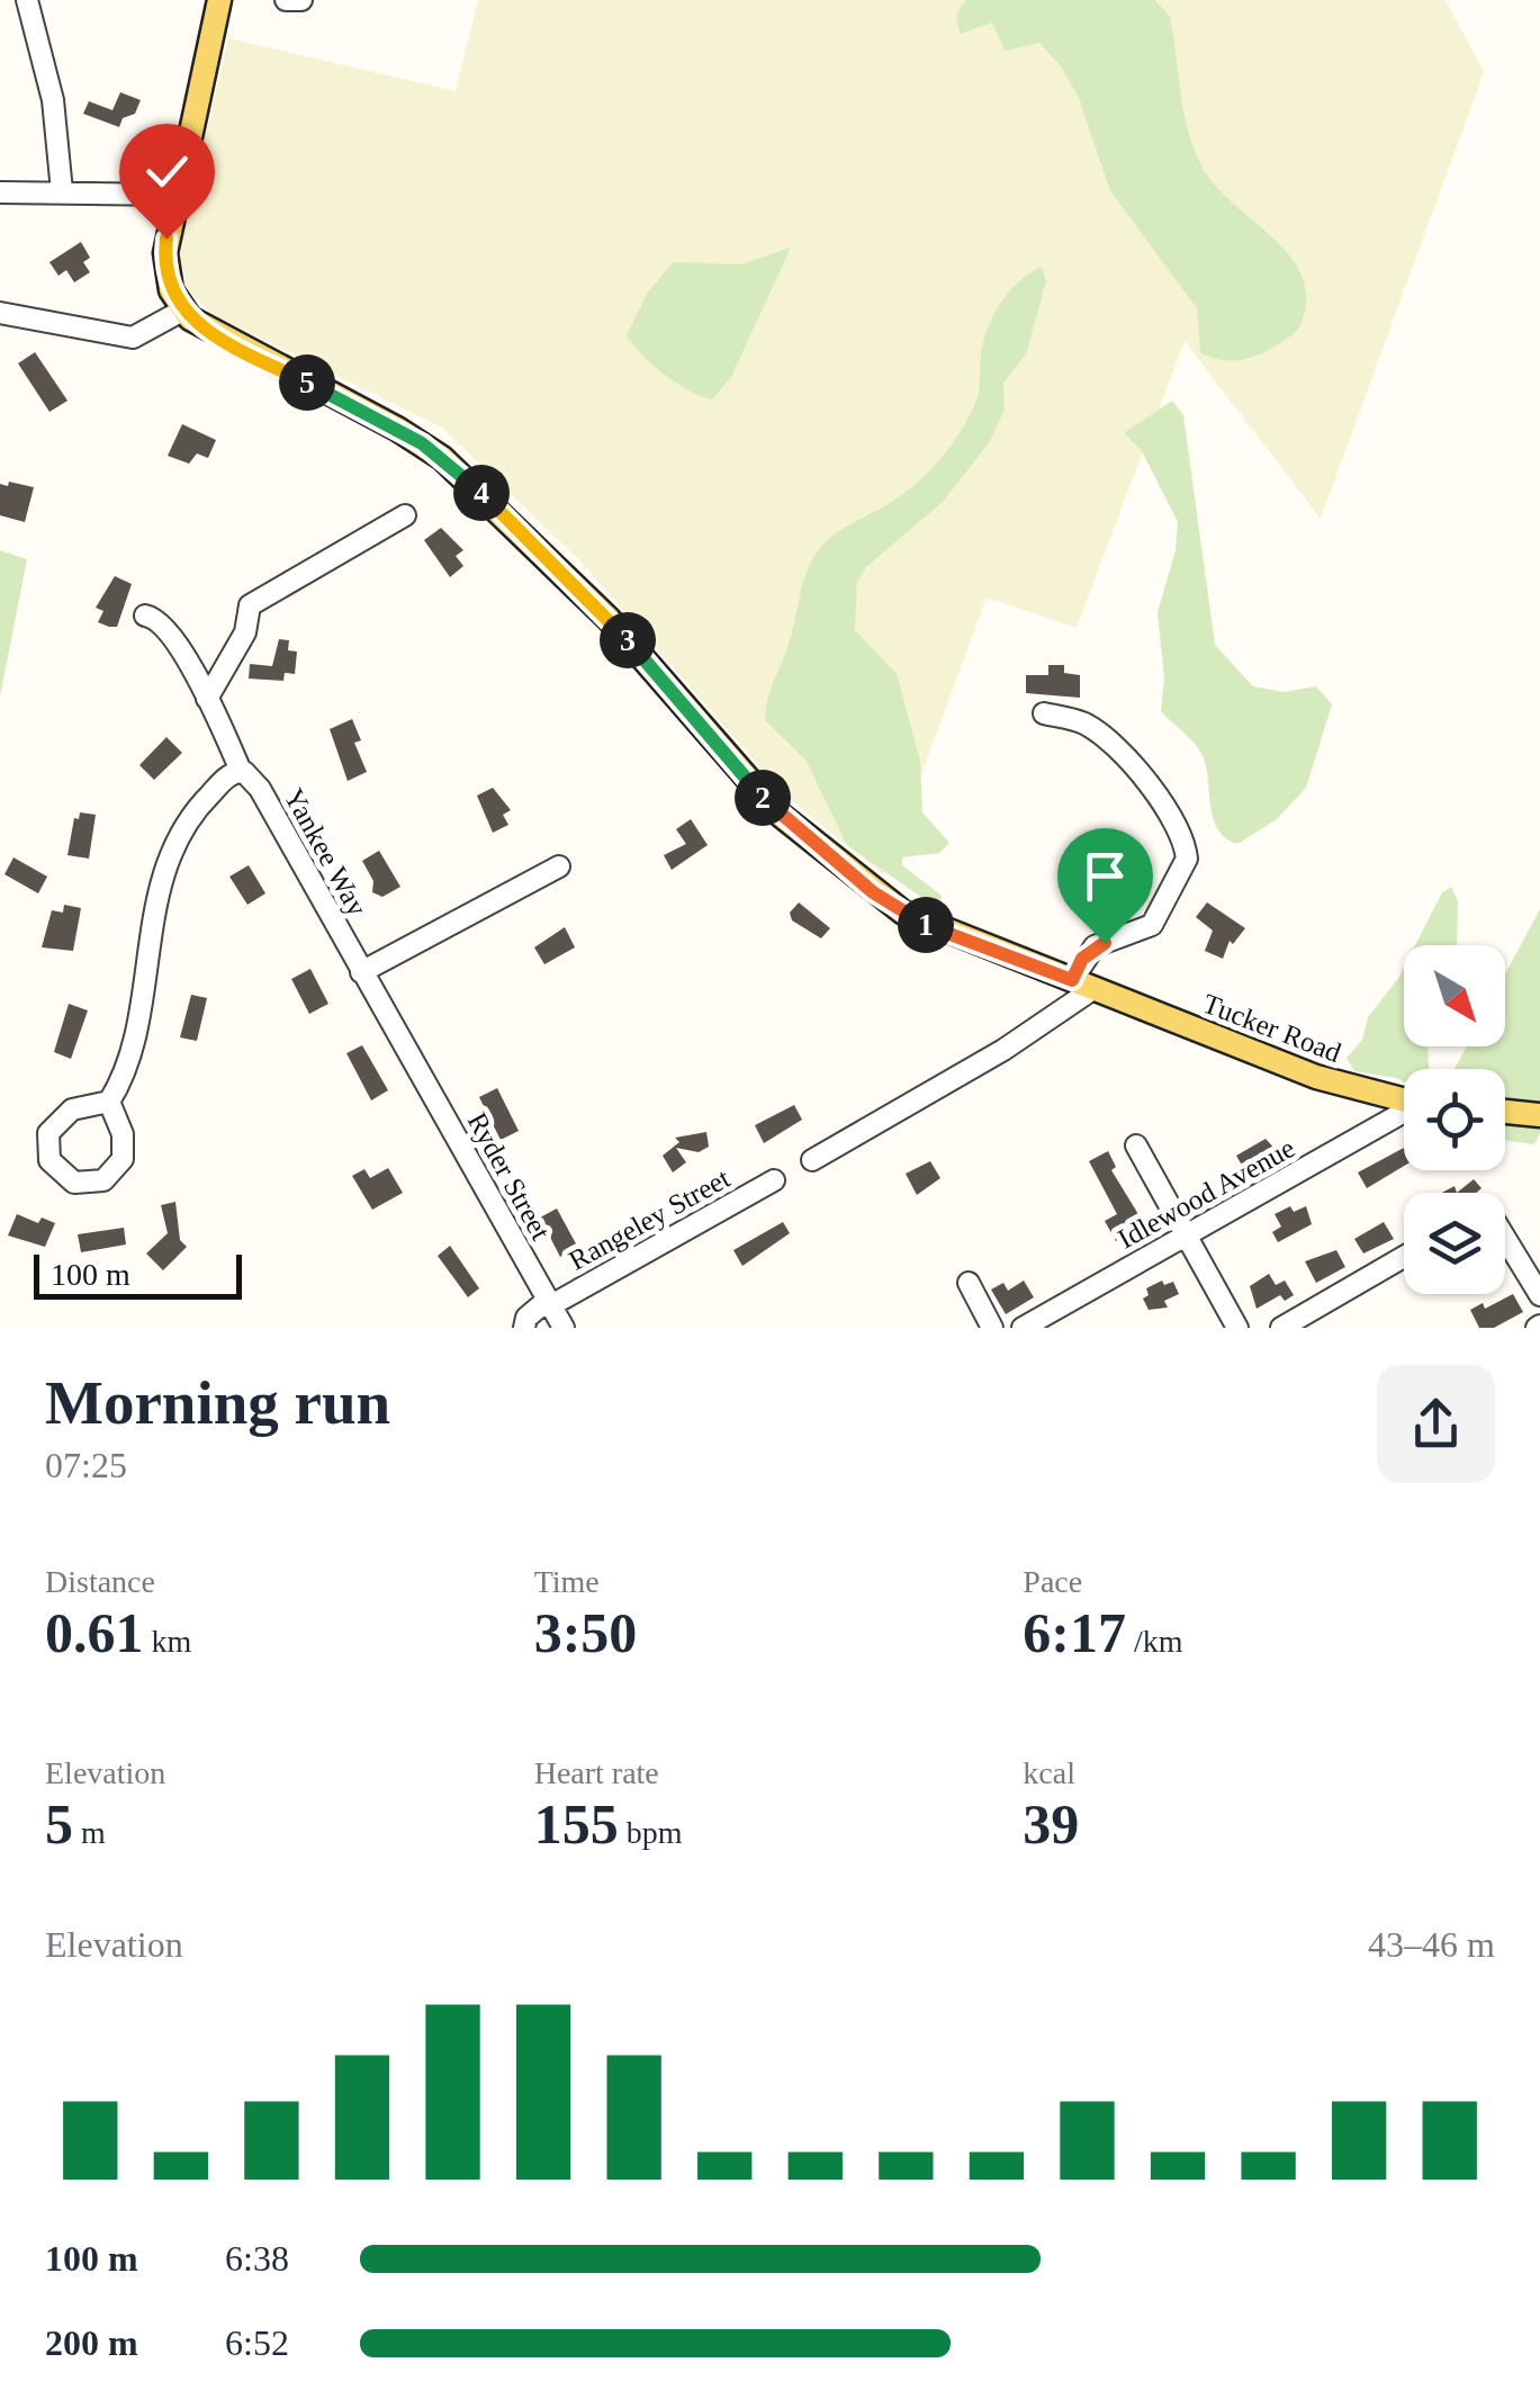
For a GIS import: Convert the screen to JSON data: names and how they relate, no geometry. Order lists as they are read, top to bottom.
{
  "streets": {
    "main road": ["Tucker Road"],
    "street": [
      "Yankee Way",
      "Ryder Street",
      "Idlewood Avenue",
      "Rangeley Street"
    ]
  },
  "crossings": [
    ["Yankee Way", "Ryder Street"],
    ["Ryder Street", "Rangeley Street"]
  ],
  "scale_bar": "100 m",
  "north": "bottom right",
  "page": {
    "pins": [
      "5",
      "4",
      "3",
      "2",
      "1"
    ],
    "scale": "100 m",
    "heading": ["Morning run", "07:25"],
    "stats": [
      ["Distance", "0.61 km"],
      ["Time", "3:50"],
      ["Pace", "6:17 /km"],
      ["Elevation", "5 m"],
      ["Heart rate", "155 bpm"],
      ["kcal", "39"]
    ],
    "chart": ["Elevation", "43–46 m"],
    "list": [
      {
        "name": "100 m",
        "note": "6:38"
      },
      {
        "name": "200 m",
        "note": "6:52"
      }
    ]
  }
}
